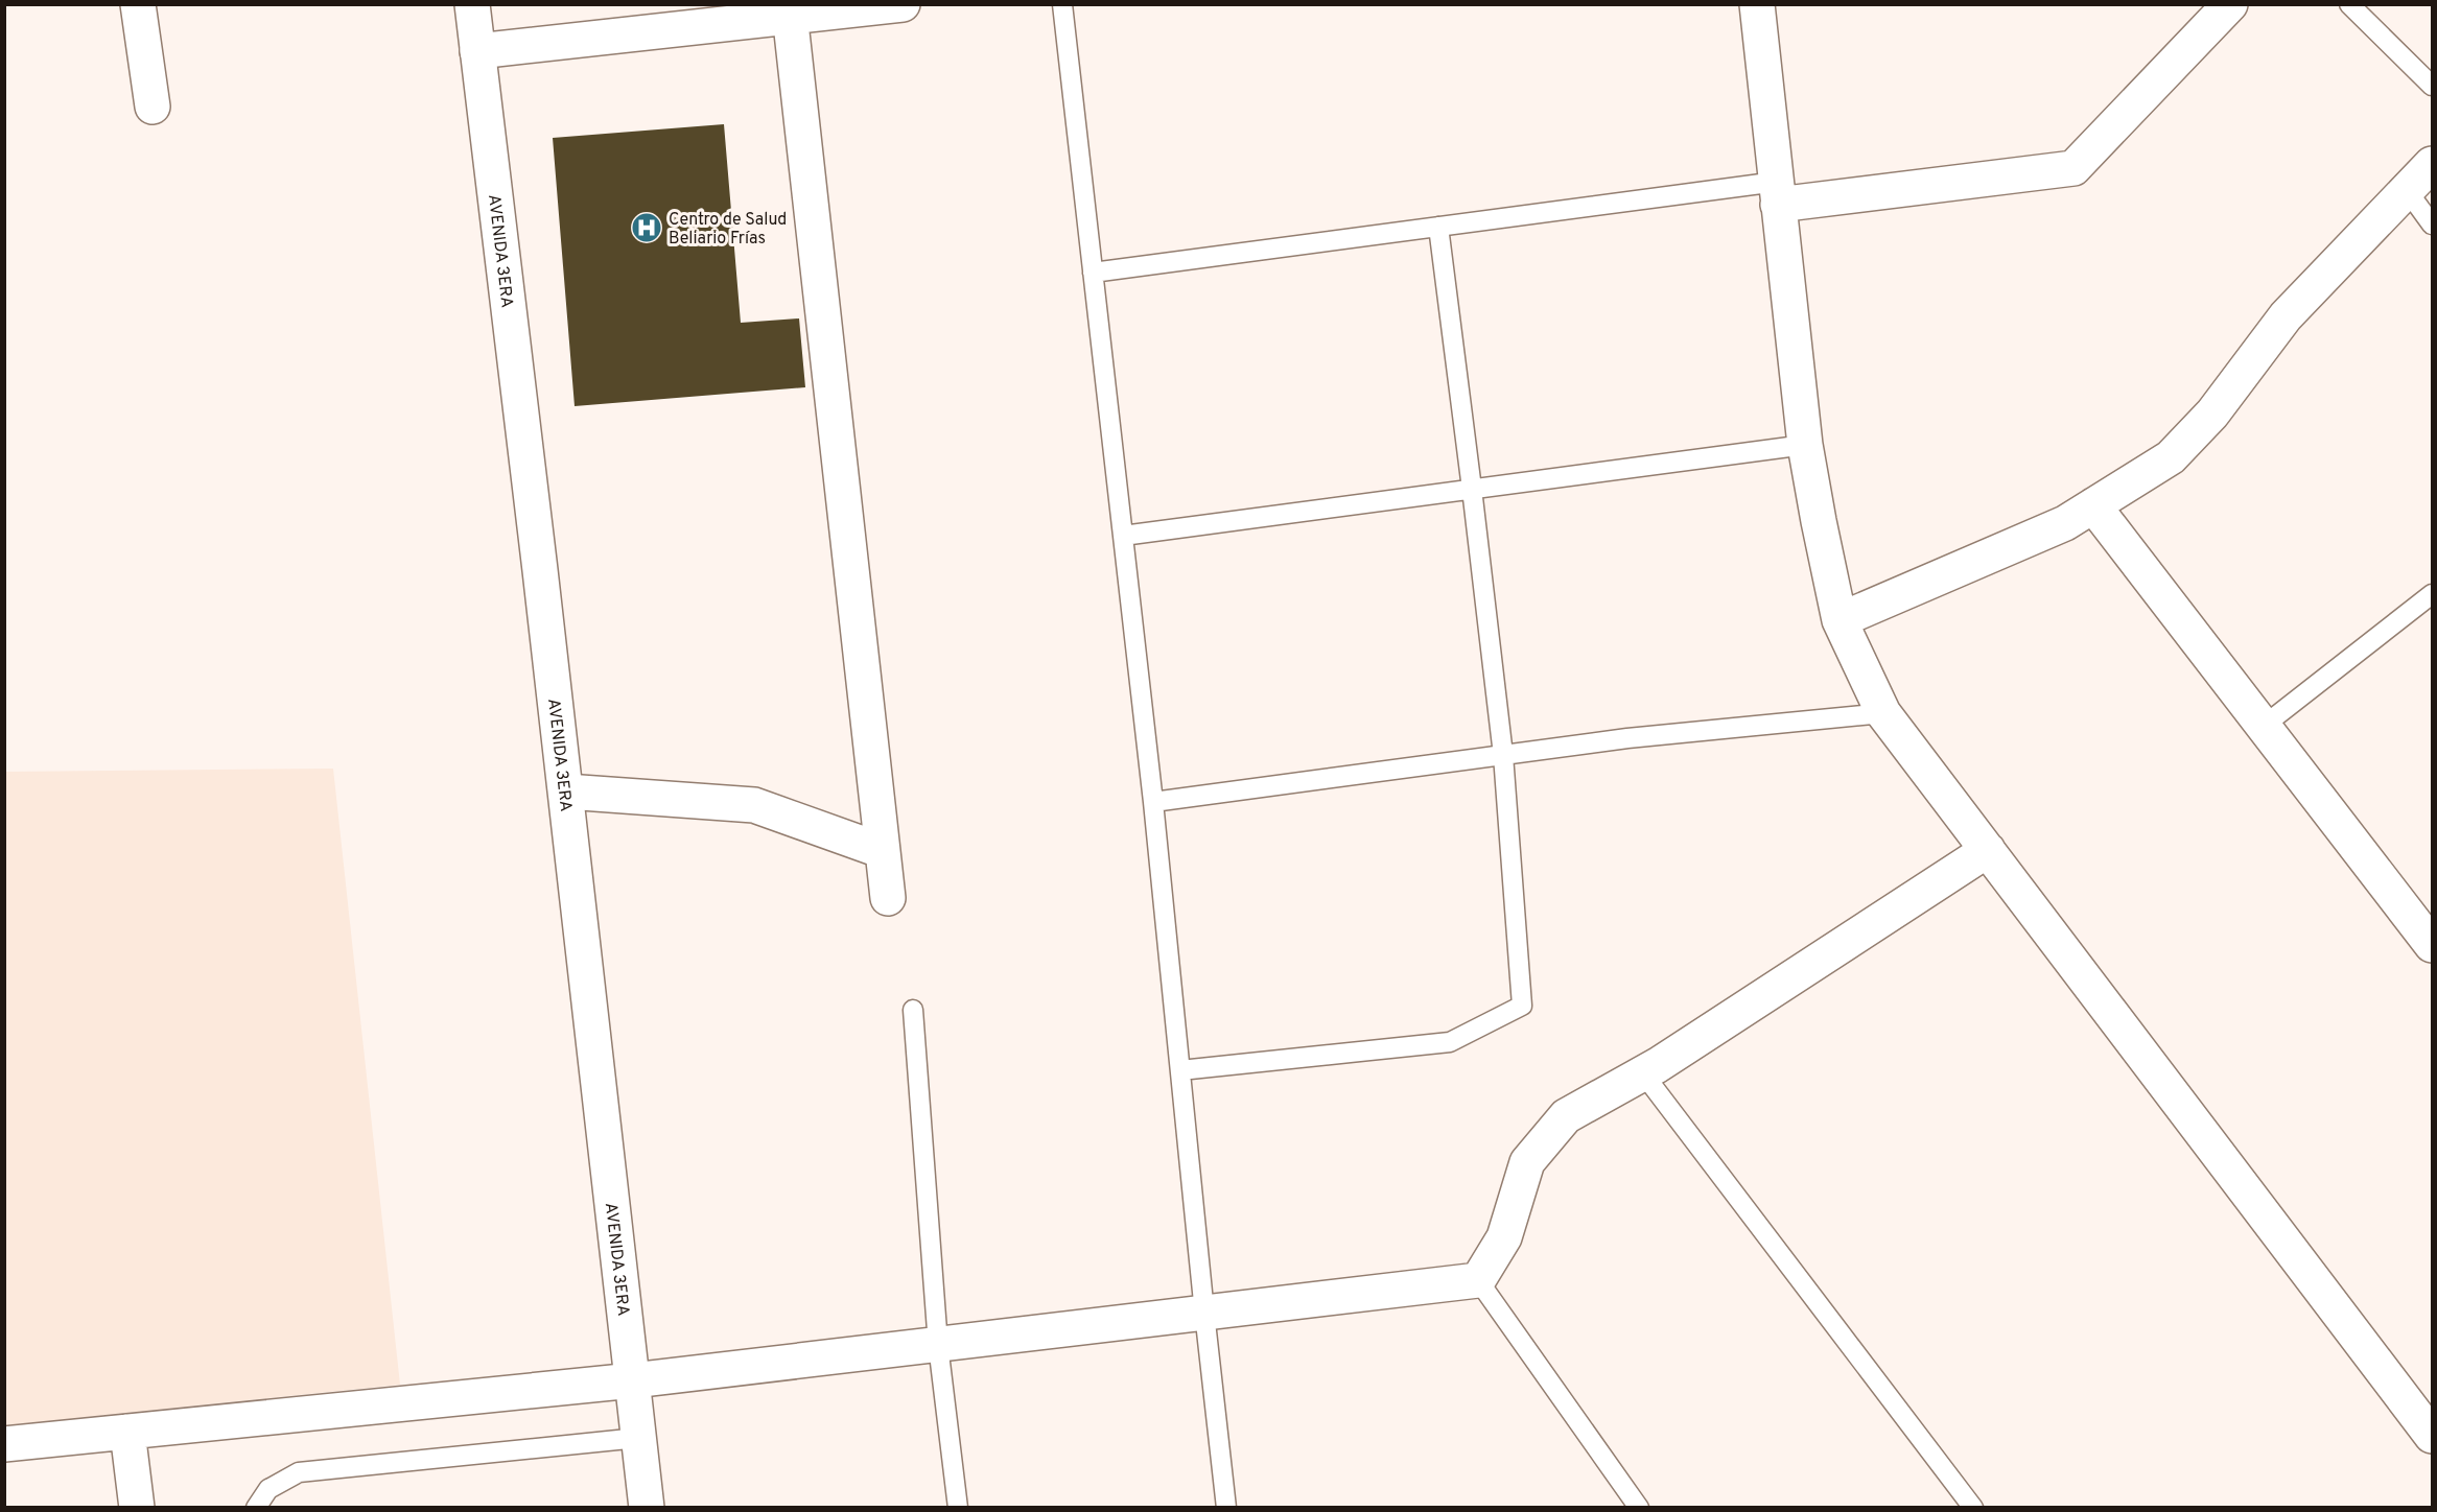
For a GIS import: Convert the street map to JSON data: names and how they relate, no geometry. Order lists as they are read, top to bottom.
{
  "streets": {
    "street": ["AVENIDA 3ERA"]
  },
  "places": {
    "hospital": ["Centro de Salud Beliario Frías"]
  }
}
